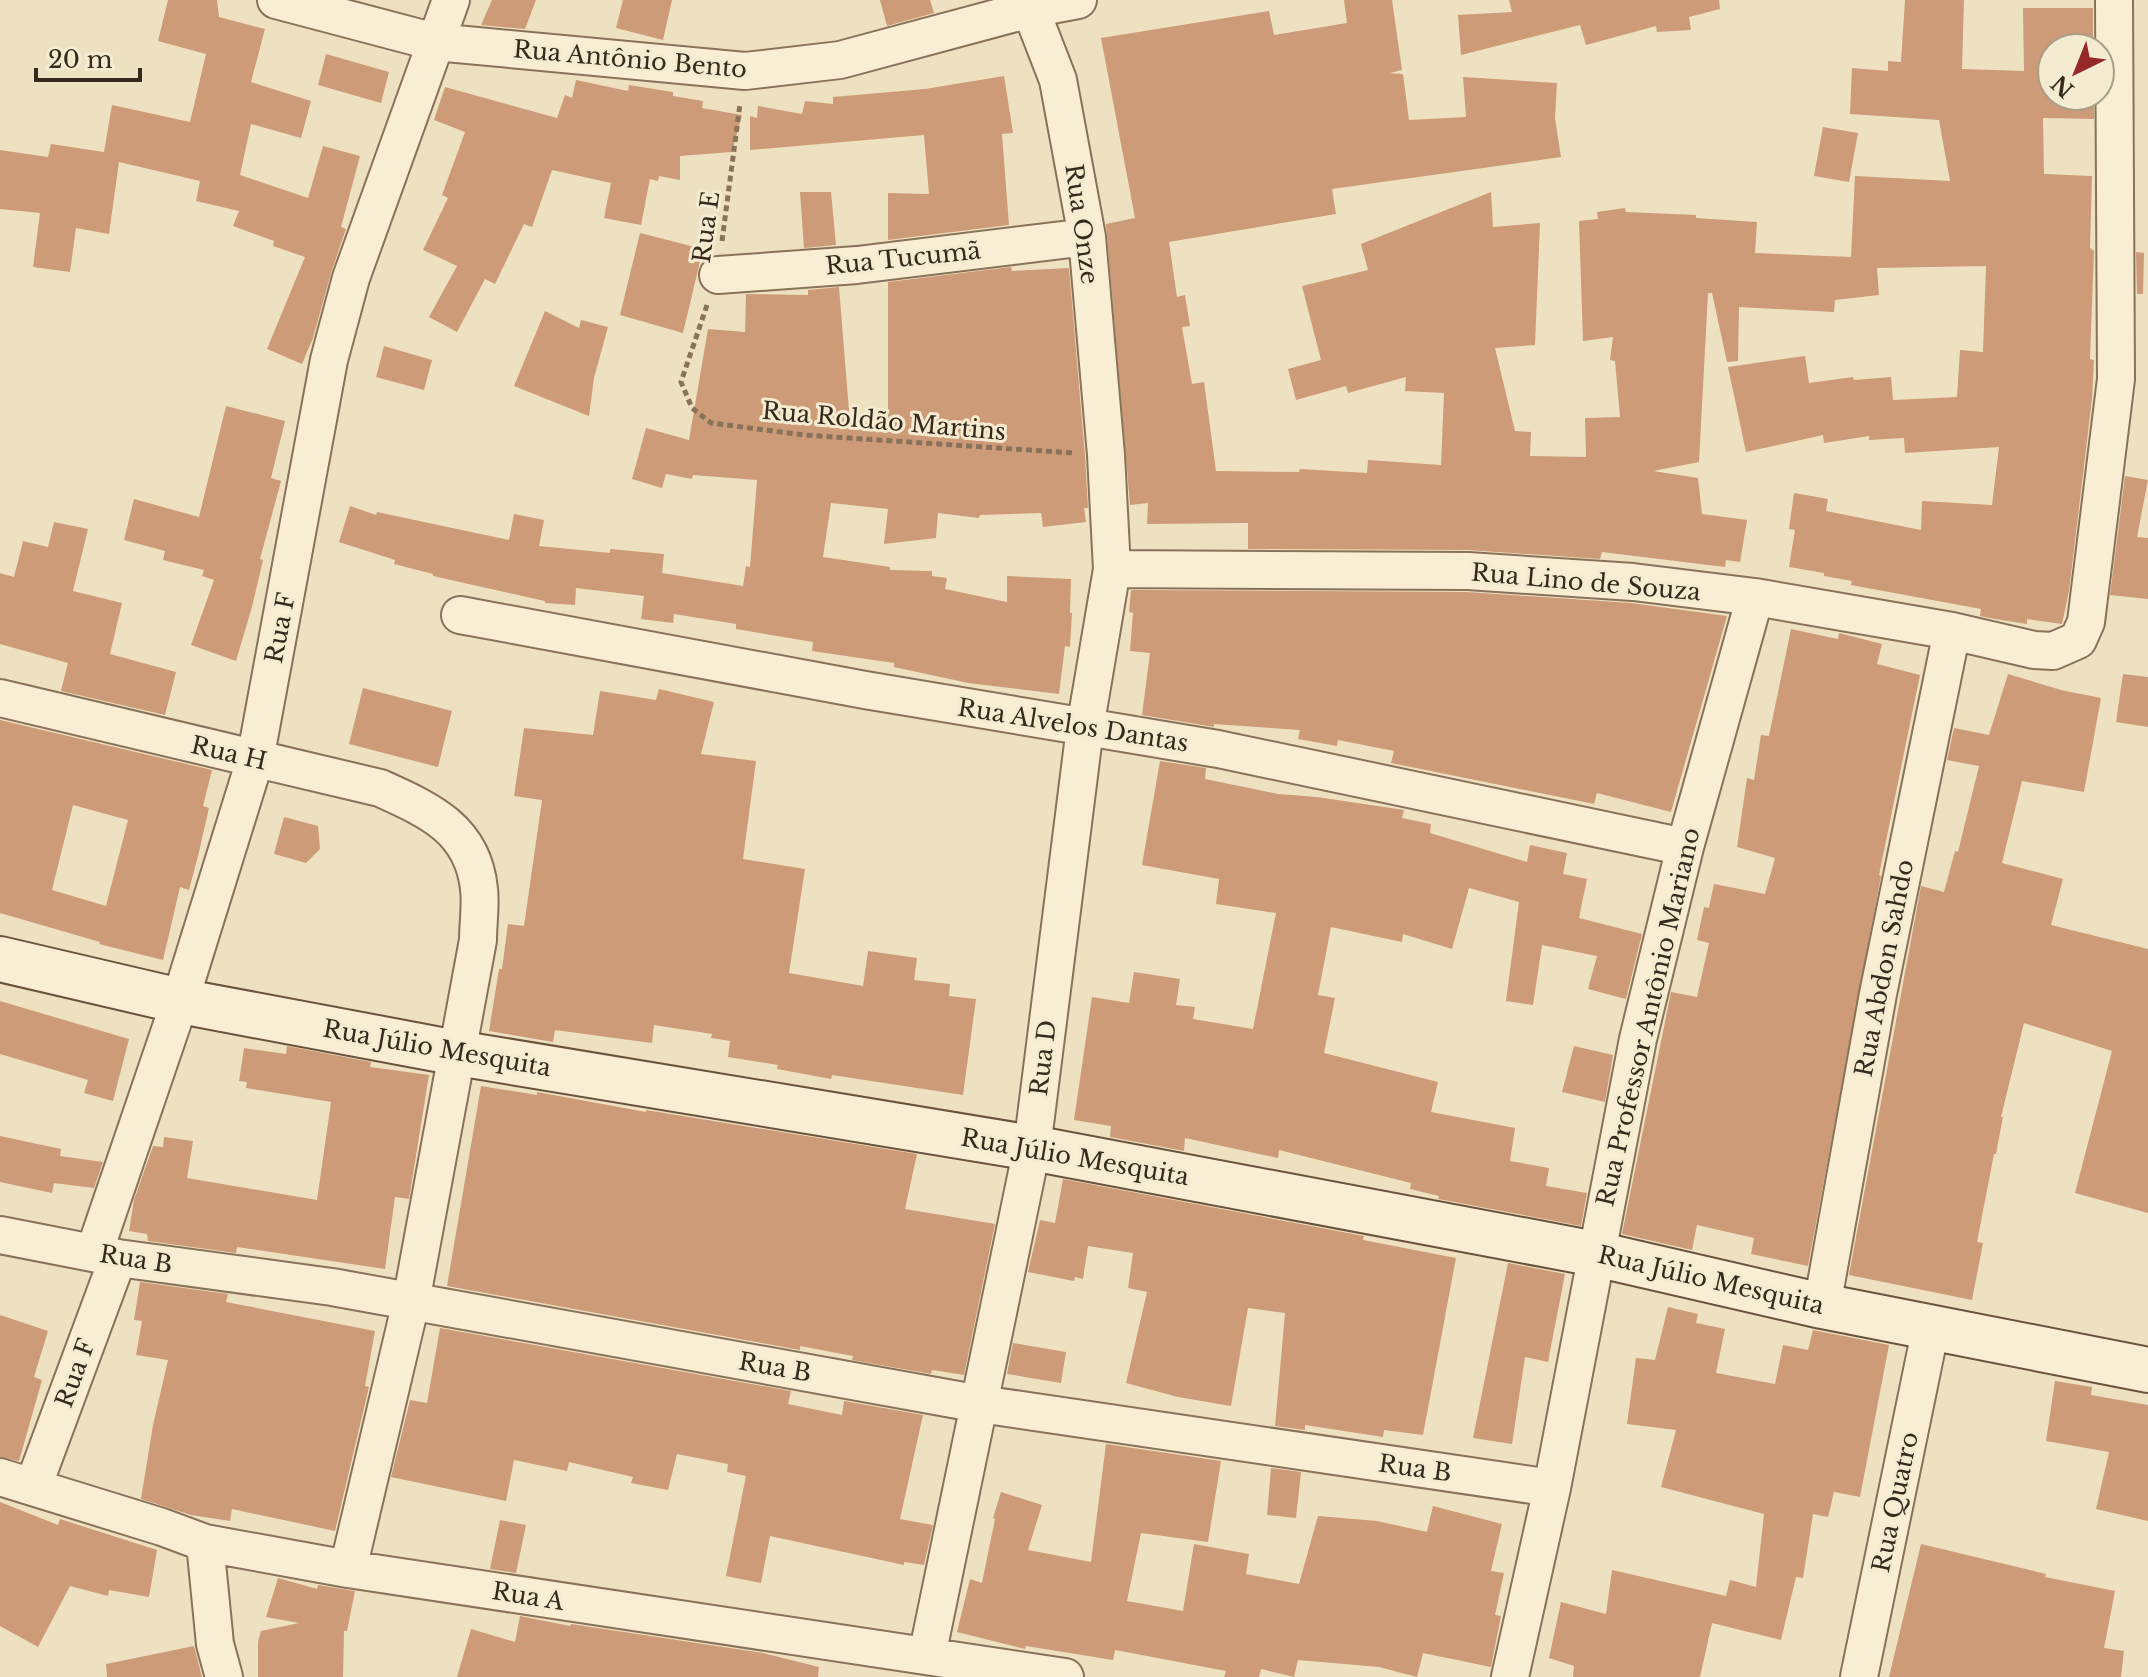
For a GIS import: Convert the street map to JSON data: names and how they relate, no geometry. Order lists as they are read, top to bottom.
{
  "streets": {
    "street": [
      "Rua Antônio Bento",
      "Rua Onze",
      "Rua Tucumã",
      "Rua Lino de Souza",
      "Rua F",
      "Rua Alvelos Dantas",
      "Rua H",
      "Rua Abdon Sahdo",
      "Rua Professor Antônio Mariano",
      "Rua Júlio Mesquita",
      "Rua D",
      "Rua B",
      "Rua Quatro",
      "Rua A"
    ],
    "path": ["Rua E", "Rua Roldão Martins"]
  },
  "crossings": [
    ["Rua Antônio Bento", "Rua Onze"],
    ["Rua Antônio Bento", "Rua E"],
    ["Rua Antônio Bento", "Rua F"],
    ["Rua Onze", "Rua Tucumã"],
    ["Rua Onze", "Rua Roldão Martins"],
    ["Rua Onze", "Rua D"],
    ["Rua E", "Rua Tucumã"],
    ["Rua E", "Rua Roldão Martins"],
    ["Rua Roldão Martins", "Rua D"],
    ["Rua Lino de Souza", "Rua Abdon Sahdo"],
    ["Rua Lino de Souza", "Rua Professor Antônio Mariano"],
    ["Rua Lino de Souza", "Rua D"],
    ["Rua F", "Rua H"],
    ["Rua F", "Rua Júlio Mesquita"],
    ["Rua F", "Rua B"],
    ["Rua F", "Rua A"],
    ["Rua Alvelos Dantas", "Rua Professor Antônio Mariano"],
    ["Rua Alvelos Dantas", "Rua D"],
    ["Rua H", "Rua Júlio Mesquita"],
    ["Rua Abdon Sahdo", "Rua Júlio Mesquita"],
    ["Rua Professor Antônio Mariano", "Rua Júlio Mesquita"],
    ["Rua Professor Antônio Mariano", "Rua B"],
    ["Rua Júlio Mesquita", "Rua D"],
    ["Rua Júlio Mesquita", "Rua Quatro"],
    ["Rua D", "Rua B"],
    ["Rua D", "Rua A"]
  ],
  "scale_bar": "20 m",
  "north": "bottom left"
}
